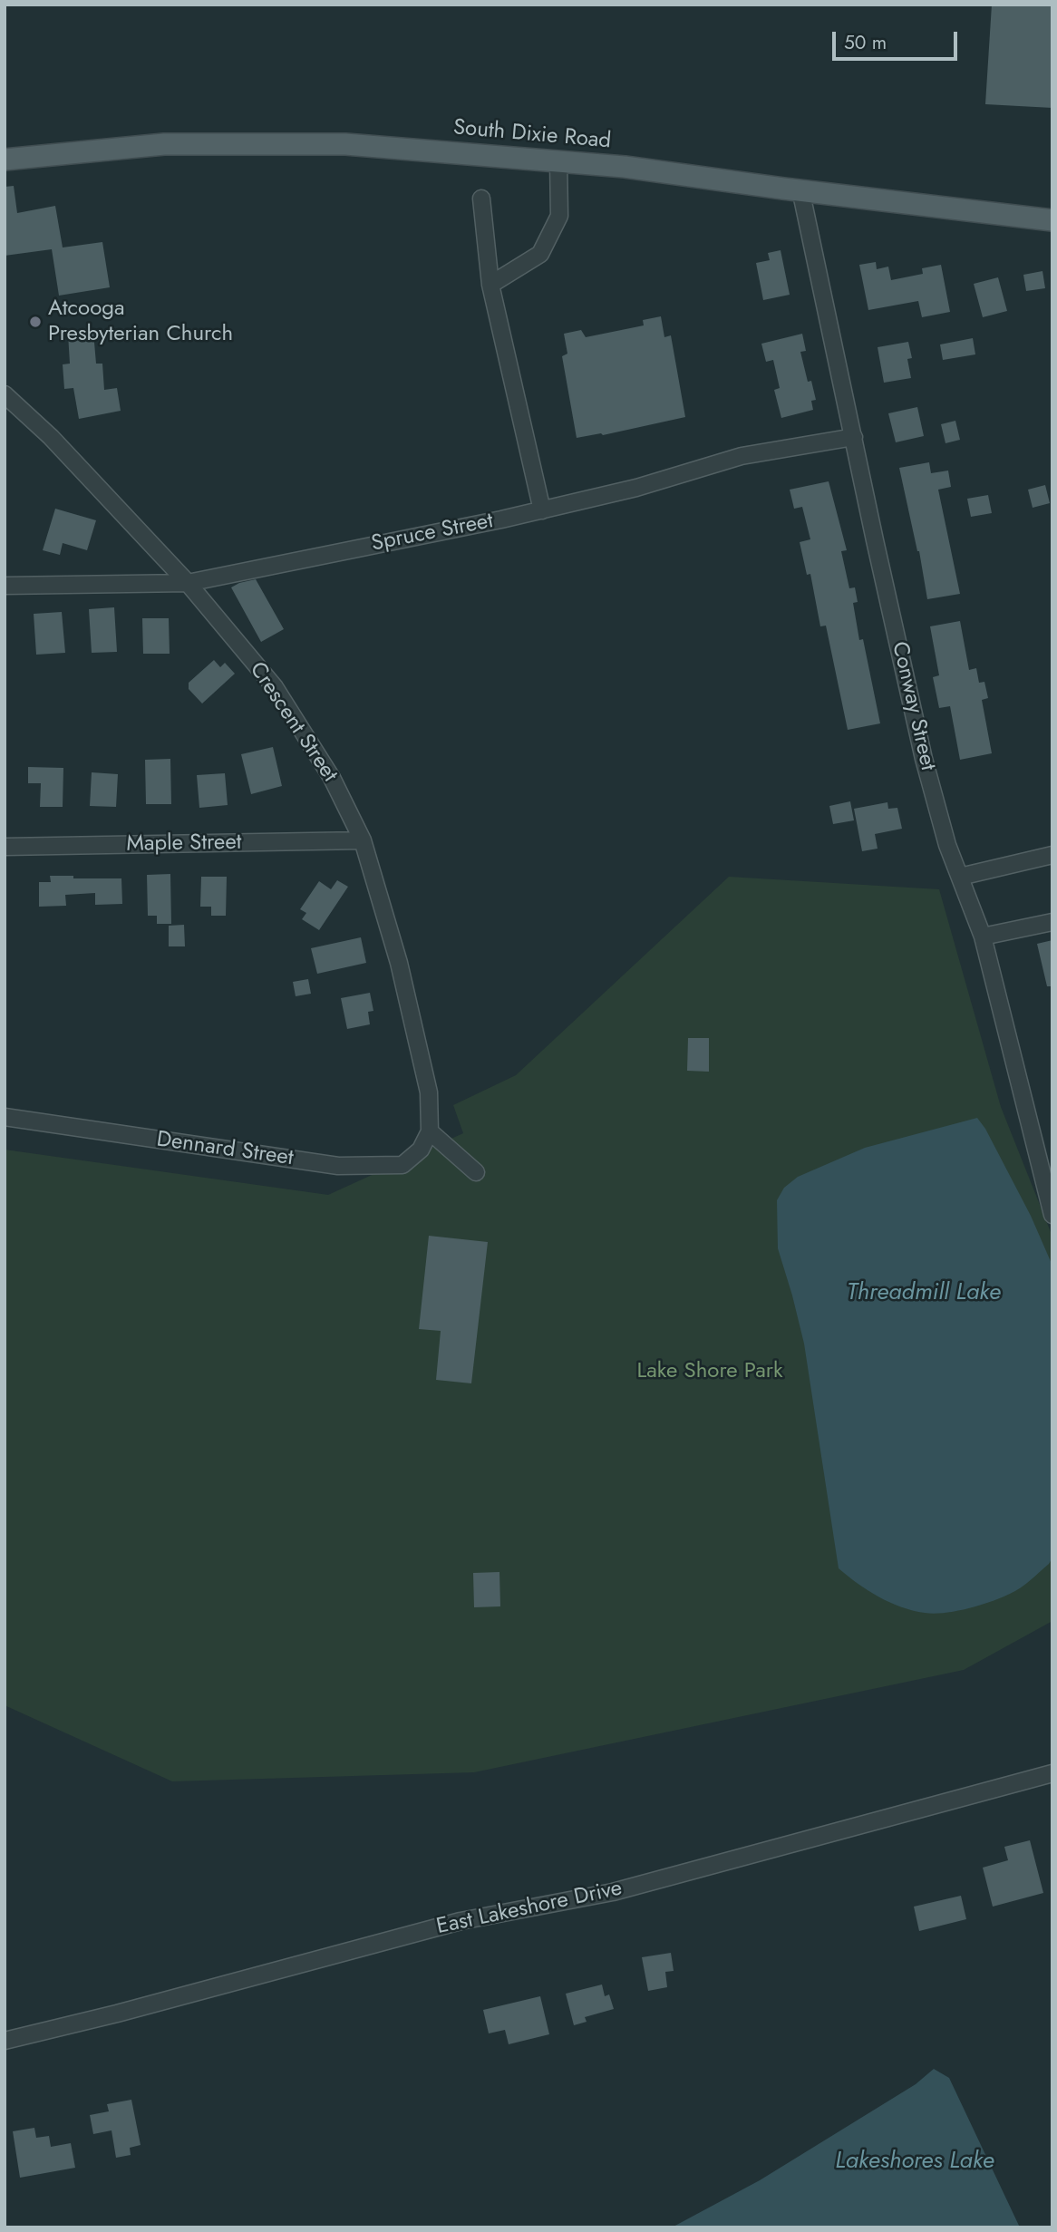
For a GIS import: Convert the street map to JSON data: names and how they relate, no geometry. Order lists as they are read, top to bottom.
{
  "streets": {
    "main road": ["South Dixie Road"],
    "street": [
      "Spruce Street",
      "Conway Street",
      "Crescent Street",
      "Maple Street",
      "Dennard Street",
      "East Lakeshore Drive"
    ]
  },
  "crossings": [
    ["South Dixie Road", "Conway Street"],
    ["Spruce Street", "Conway Street"],
    ["Spruce Street", "Crescent Street"],
    ["Crescent Street", "Maple Street"],
    ["Crescent Street", "Dennard Street"]
  ],
  "water": ["Threadmill Lake", "Lakeshores Lake"],
  "parks": ["Lake Shore Park"],
  "places": ["Atcooga Presbyterian Church"],
  "scale_bar": "50 m"
}
